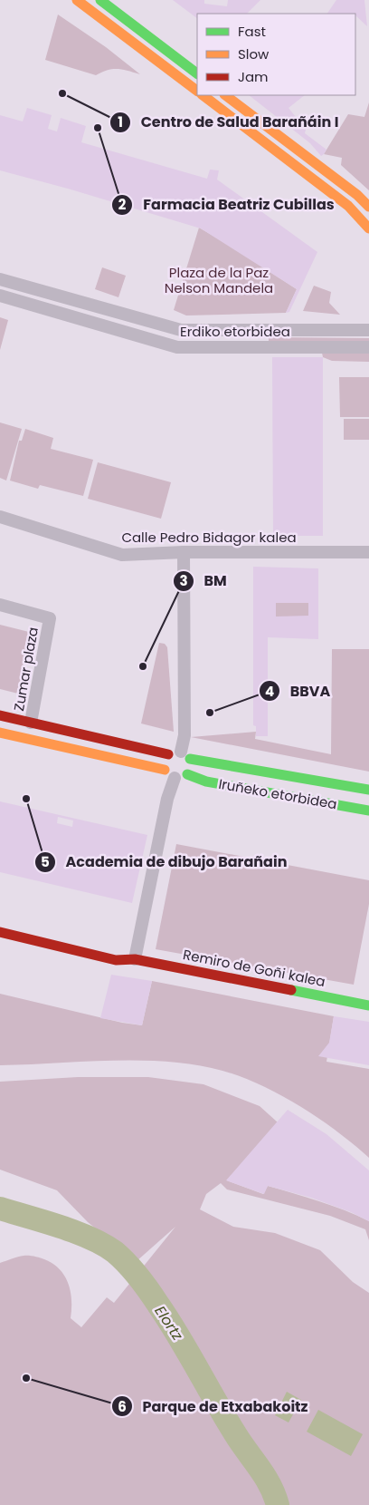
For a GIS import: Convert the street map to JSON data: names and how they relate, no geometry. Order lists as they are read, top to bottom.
{
  "streets": {
    "main road": ["Iruñeko etorbidea", "Remiro de Goñi kalea"],
    "street": ["Erdiko etorbidea", "Calle Pedro Bidagor kalea", "Zumar plaza"]
  },
  "water": ["Elortz"],
  "parks": ["Plaza de la Paz Nelson Mandela"],
  "places": [
    "Centro de Salud Barañáin I",
    "Farmacia Beatriz Cubillas",
    "BM",
    "BBVA",
    "Academia de dibujo Barañain",
    "Parque de Etxabakoitz"
  ],
  "legend": ["Fast", "Slow", "Jam"]
}
